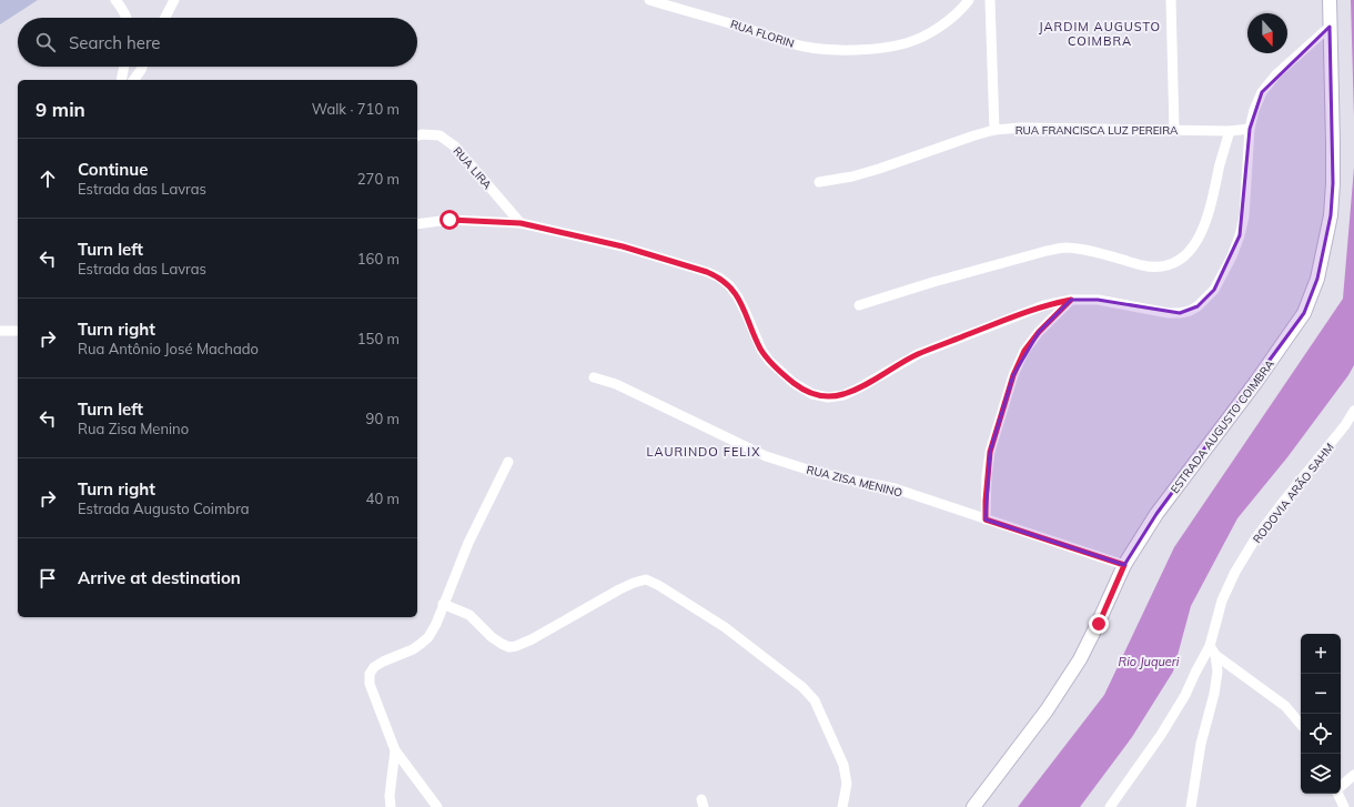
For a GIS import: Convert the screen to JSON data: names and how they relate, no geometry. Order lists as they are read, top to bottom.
{
  "streets": {
    "street": [
      "RUA FLORIN",
      "RUA FRANCISCA LUZ PEREIRA",
      "RUA LIRA",
      "ESTRADA AUGUSTO COIMBRA",
      "RUA ZISA MENINO",
      "RODOVIA ARÃO SAHM"
    ]
  },
  "crossings": [
    ["ESTRADA AUGUSTO COIMBRA", "RUA ZISA MENINO"]
  ],
  "districts": ["JARDIM AUGUSTO COIMBRA", "LAURINDO FELIX"],
  "water": ["Rio Juqueri"],
  "north": "bottom",
  "page": {
    "search": "Search here",
    "heading": ["9 min", "Walk · 710 m"],
    "list": [
      ["Continue", "Estrada das Lavras", "270 m"],
      ["Turn left", "Estrada das Lavras", "160 m"],
      ["Turn right", "Rua Antônio José Machado", "150 m"],
      ["Turn left", "Rua Zisa Menino", "90 m"],
      ["Turn right", "Estrada Augusto Coimbra", "40 m"],
      "Arrive at destination"
    ],
    "map_buttons": ["+", "−"]
  }
}
